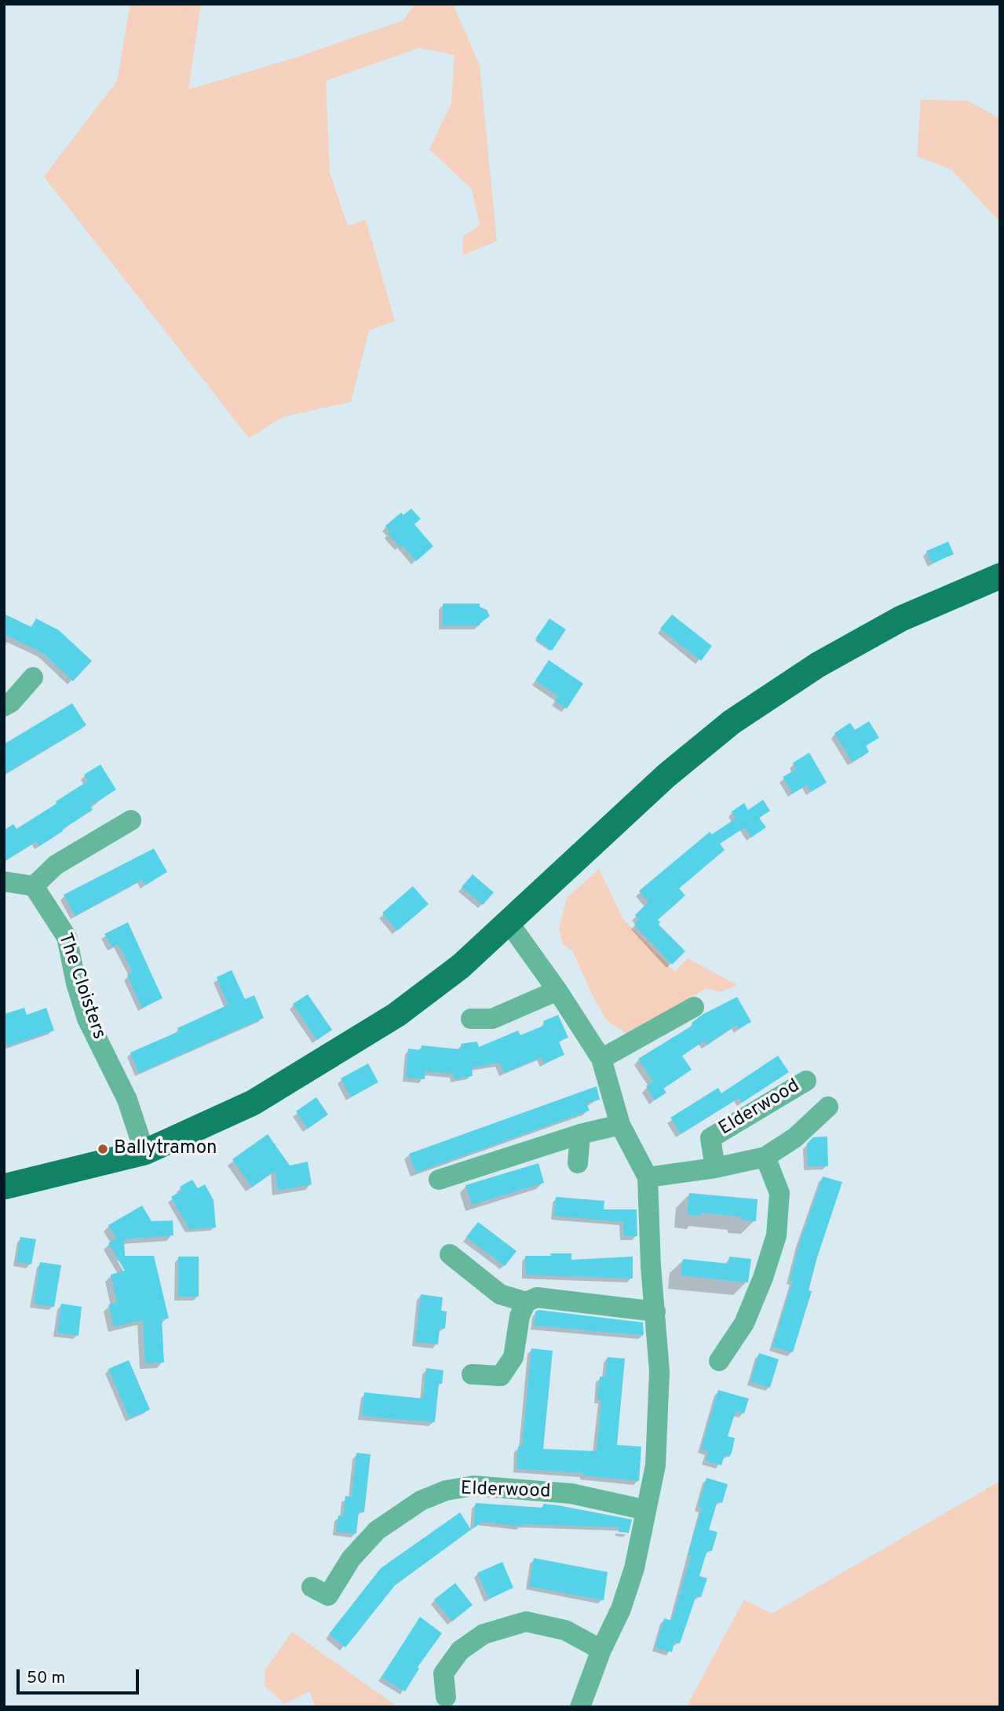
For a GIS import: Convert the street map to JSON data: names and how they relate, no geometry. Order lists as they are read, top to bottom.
{
  "streets": {
    "street": ["The Cloisters", "Elderwood"]
  },
  "places": ["Ballytramon"],
  "scale_bar": "50 m"
}
